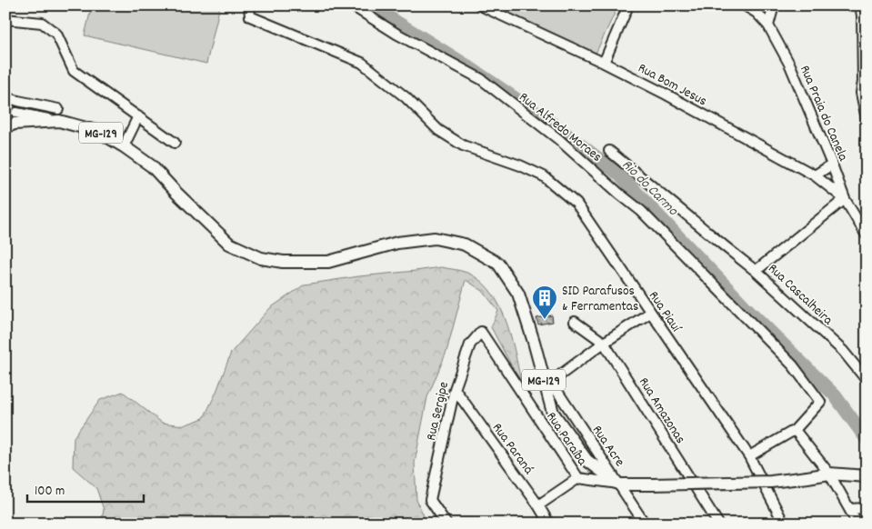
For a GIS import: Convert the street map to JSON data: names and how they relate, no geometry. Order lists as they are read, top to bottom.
{
  "streets": {
    "main road": ["MG-129"],
    "street": [
      "Rua Bom Jesus",
      "Rua Praia do Canela",
      "Rua Alfredo Moraes",
      "Rua Cascalheira",
      "Rua Piauí",
      "Rua Amazonas",
      "Rua Sergipe",
      "Rua Paraíba",
      "Rua Acre",
      "Rua Paraná"
    ]
  },
  "crossings": [
    ["Rua Bom Jesus", "Rua Praia do Canela"],
    ["Rua Bom Jesus", "Rua Cascalheira"],
    ["Rua Praia do Canela", "Rua Cascalheira"],
    ["MG-129", "Rua Paraíba"],
    ["MG-129", "Rua Acre"],
    ["Rua Amazonas", "Rua Acre"],
    ["Rua Sergipe", "Rua Paraíba"],
    ["Rua Sergipe", "Rua Paraná"],
    ["Rua Paraíba", "Rua Acre"]
  ],
  "water": ["Rio do Carmo"],
  "places": {
    "building": ["SID Parafusos & Ferramentas"]
  },
  "scale_bar": "100 m"
}
